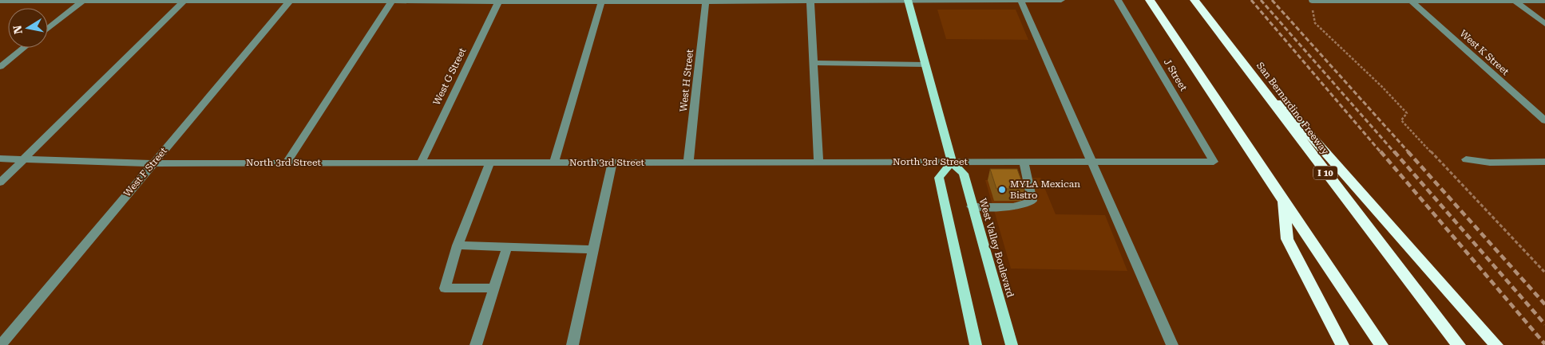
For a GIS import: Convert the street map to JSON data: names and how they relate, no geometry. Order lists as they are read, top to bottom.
{
  "streets": {
    "highway": ["San Bernardino Freeway", "I 10"],
    "main road": ["West Valley Boulevard"],
    "street": [
      "West K Street",
      "J Street",
      "West G Street",
      "West H Street",
      "North 3rd Street",
      "West F Street"
    ]
  },
  "crossings": [
    ["J Street", "North 3rd Street"],
    ["West G Street", "North 3rd Street"],
    ["West H Street", "North 3rd Street"],
    ["North 3rd Street", "West F Street"],
    ["North 3rd Street", "West Valley Boulevard"]
  ],
  "places": ["MYLA Mexican Bistro"],
  "north": "left"
}
